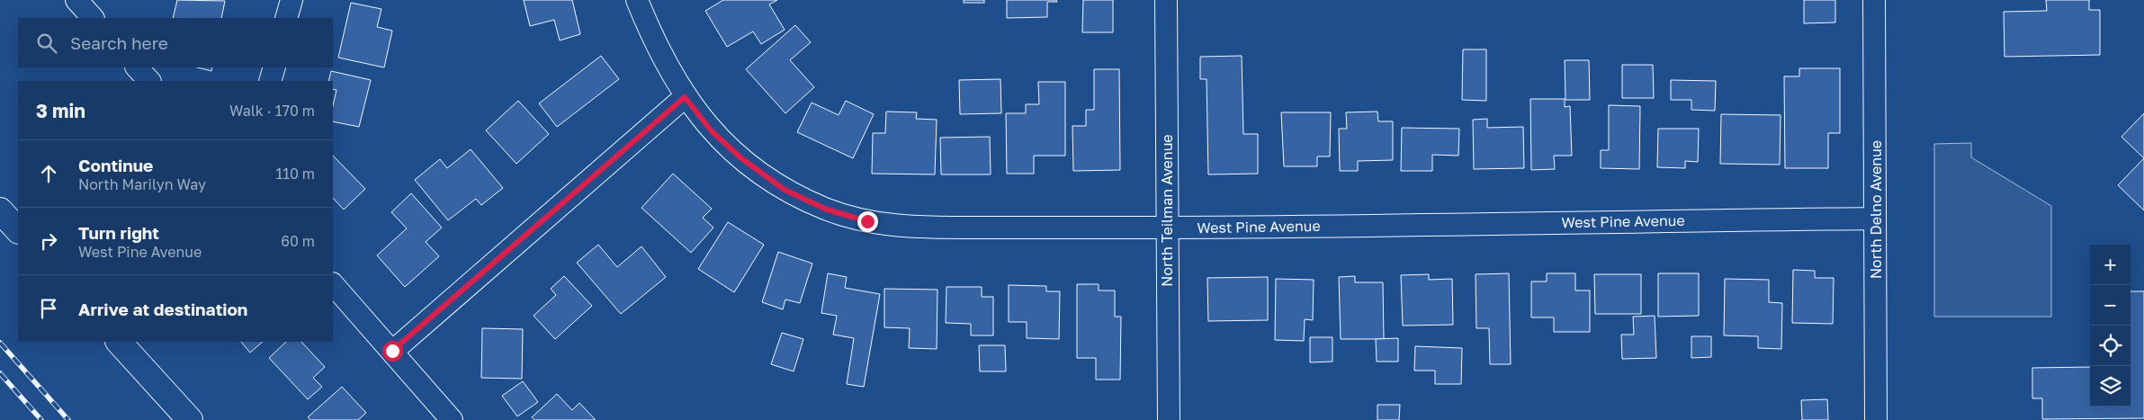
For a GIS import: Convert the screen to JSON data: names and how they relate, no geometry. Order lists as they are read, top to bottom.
{
  "streets": {
    "street": ["North Delno Avenue", "North Teilman Avenue", "West Pine Avenue"]
  },
  "crossings": [
    ["North Delno Avenue", "West Pine Avenue"],
    ["North Teilman Avenue", "West Pine Avenue"]
  ],
  "page": {
    "search": "Search here",
    "heading": ["3 min", "Walk · 170 m"],
    "list": [
      ["Continue", "North Marilyn Way", "110 m"],
      ["Turn right", "West Pine Avenue", "60 m"],
      "Arrive at destination"
    ],
    "map_buttons": ["+", "−"]
  }
}
